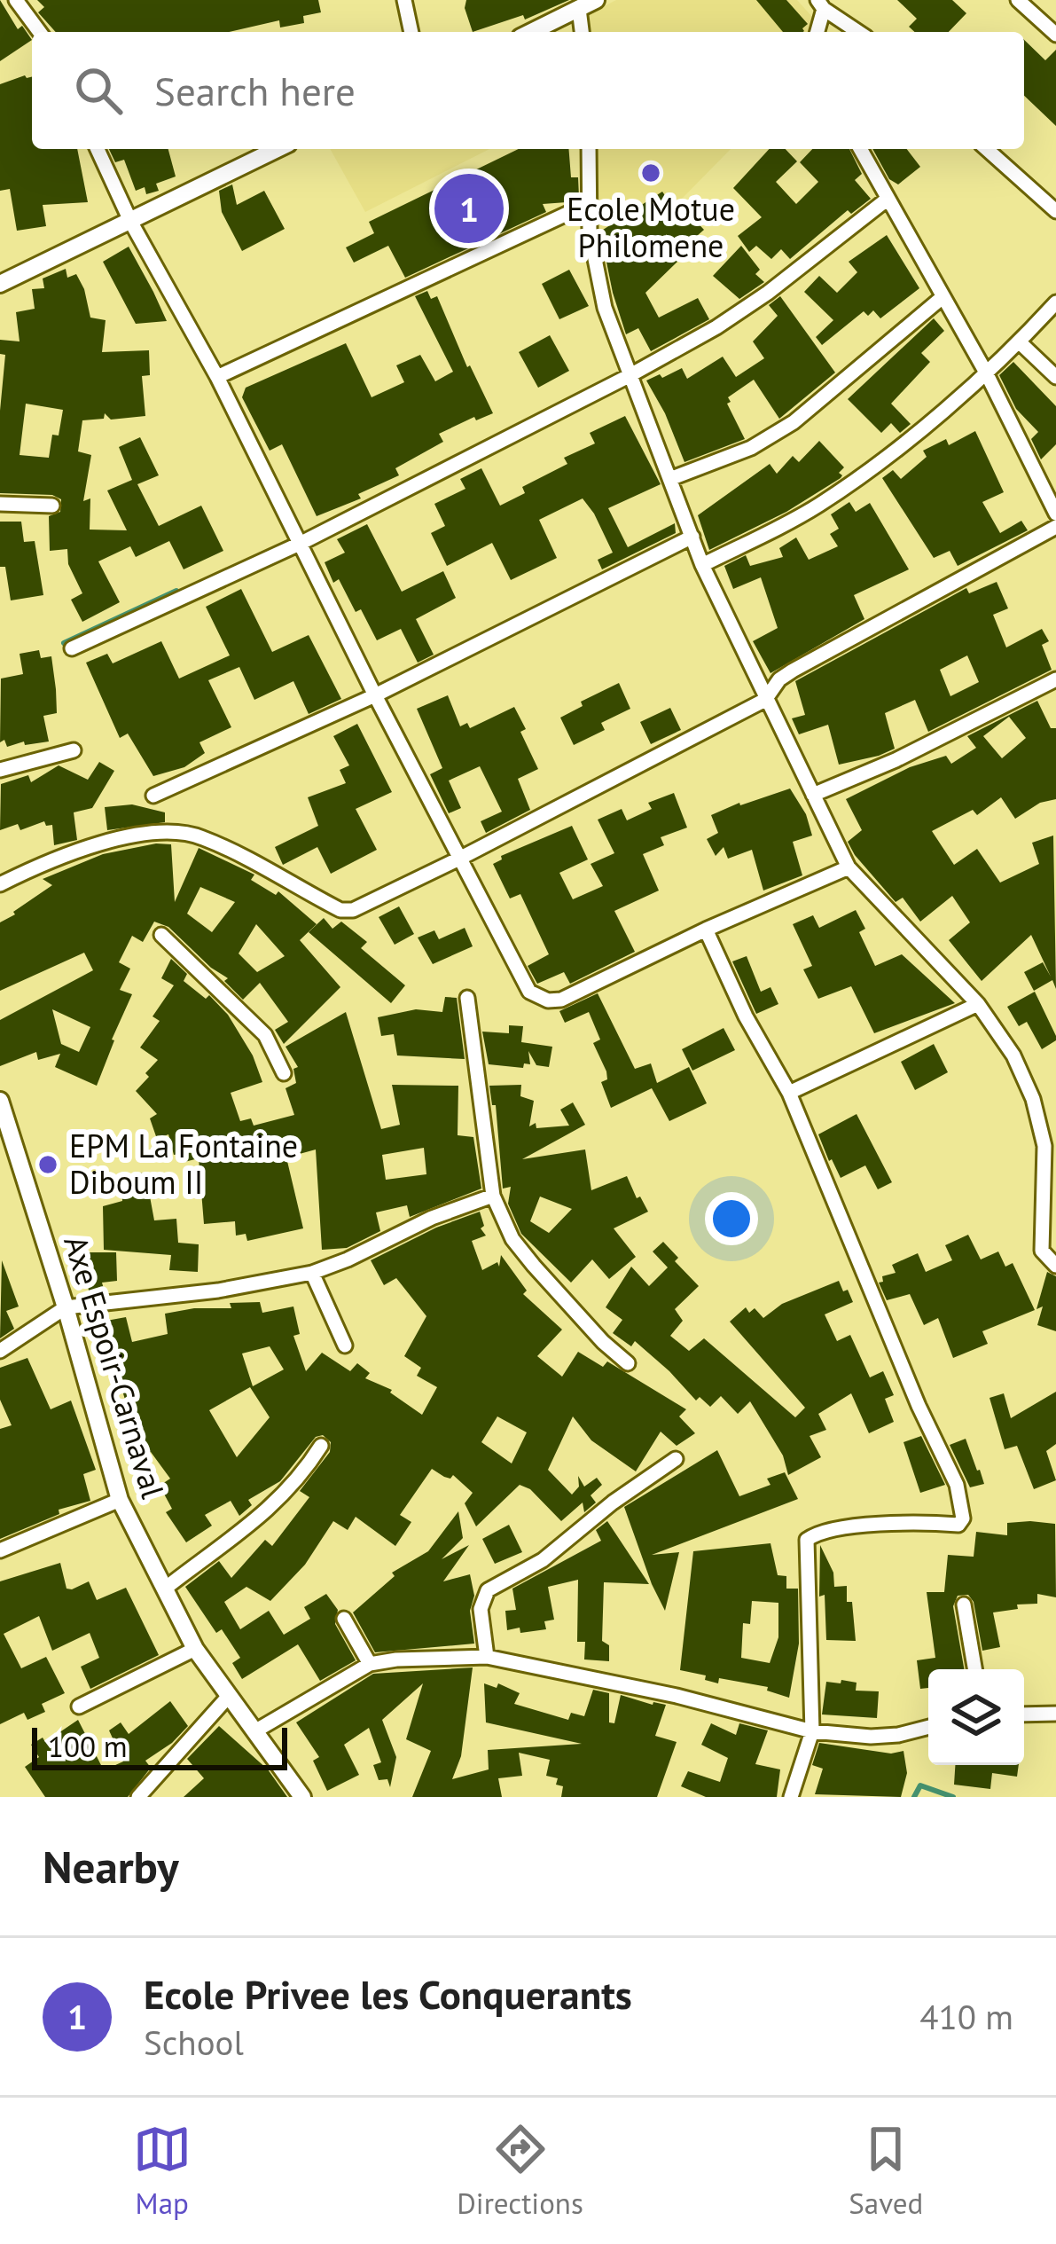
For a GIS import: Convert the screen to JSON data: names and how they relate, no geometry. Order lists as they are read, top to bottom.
{
  "streets": {
    "street": ["Axe Espoir-Carnaval"]
  },
  "places": ["Ecole Motue Philomene", "EPM La Fontaine Diboum II"],
  "scale_bar": "100 m",
  "page": {
    "search": "Search here",
    "pins": "1",
    "scale": "100 m",
    "heading": "Nearby",
    "list": [
      {
        "mark": "1",
        "name": "Ecole Privee les Conquerants",
        "note": "School",
        "value": "410 m"
      }
    ],
    "nav": ["Map", "Directions", "Saved"]
  }
}
